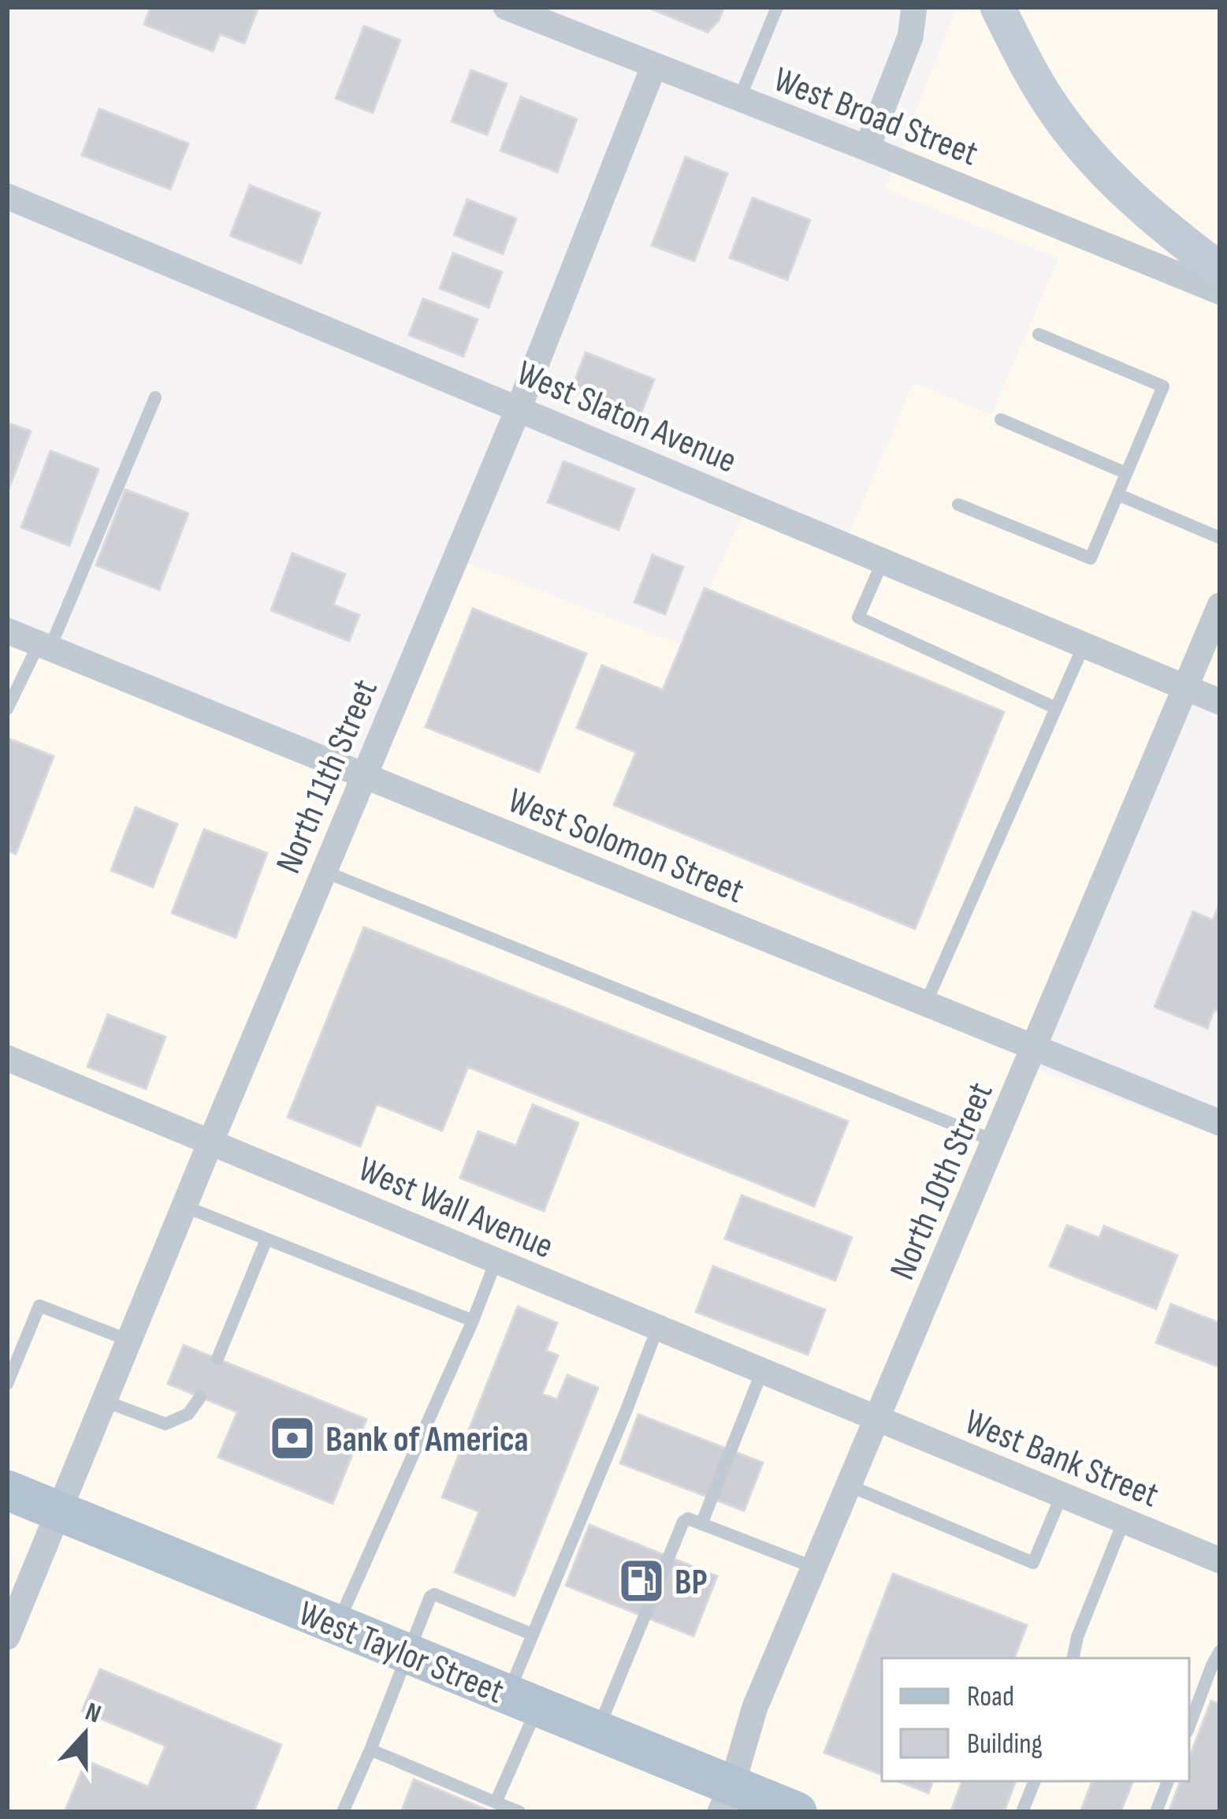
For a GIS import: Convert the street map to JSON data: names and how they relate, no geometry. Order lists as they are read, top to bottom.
{
  "streets": {
    "main road": ["West Taylor Street"],
    "street": [
      "West Broad Street",
      "West Slaton Avenue",
      "North 11th Street",
      "West Solomon Street",
      "North 10th Street",
      "West Wall Avenue",
      "West Bank Street"
    ]
  },
  "crossings": [
    ["West Broad Street", "North 11th Street"],
    ["West Slaton Avenue", "North 11th Street"],
    ["West Slaton Avenue", "North 10th Street"],
    ["North 11th Street", "West Solomon Street"],
    ["North 11th Street", "West Wall Avenue"],
    ["North 11th Street", "West Taylor Street"],
    ["West Solomon Street", "North 10th Street"],
    ["North 10th Street", "West Wall Avenue"],
    ["North 10th Street", "West Bank Street"],
    ["North 10th Street", "West Taylor Street"],
    ["West Wall Avenue", "West Bank Street"]
  ],
  "places": {
    "bank": ["Bank of America"],
    "fuel station": ["BP"]
  },
  "legend": ["Road", "Building"],
  "north": "top"
}
